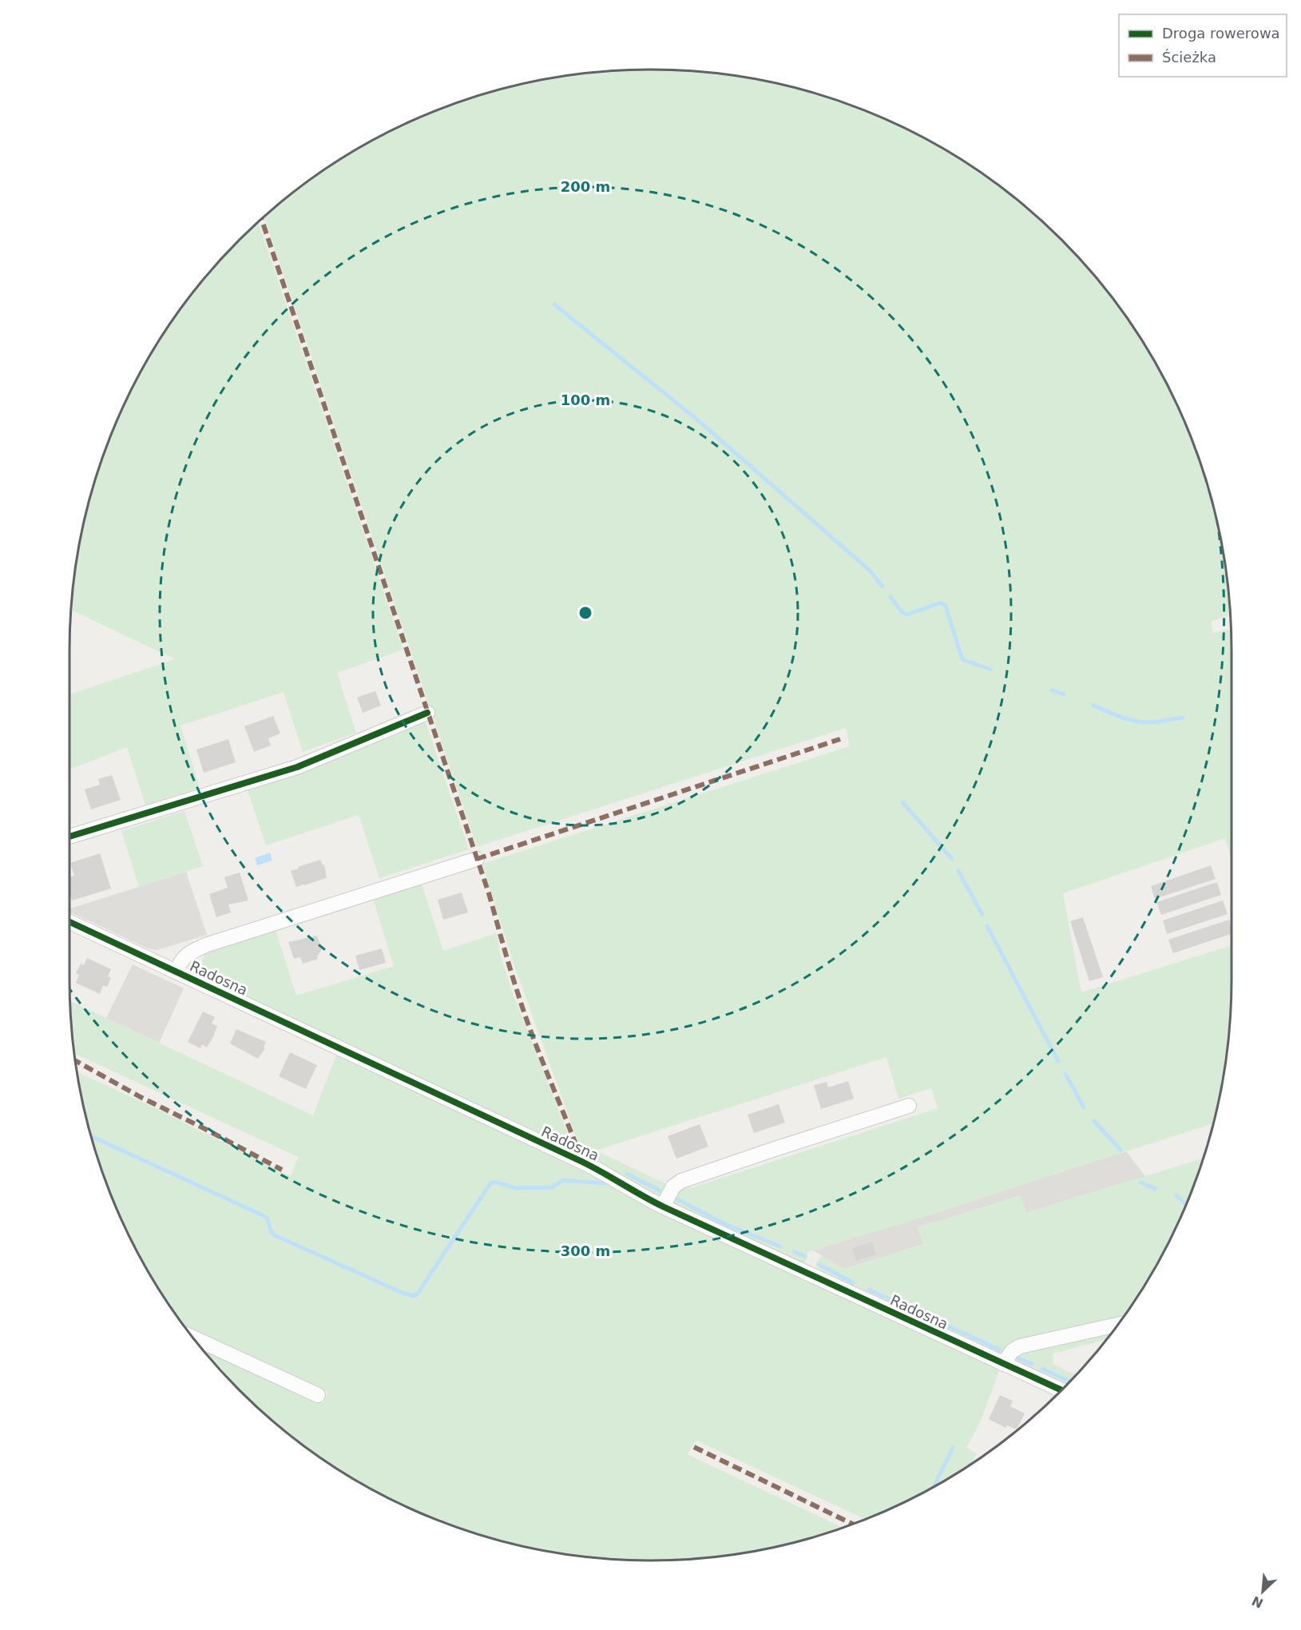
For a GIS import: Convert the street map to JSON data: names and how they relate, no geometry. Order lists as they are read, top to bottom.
{
  "streets": {
    "street": ["Radosna"]
  },
  "legend": ["Droga rowerowa", "Ścieżka"],
  "north": "bottom left",
  "rings": ["200 m", "100 m", "300 m"]
}
